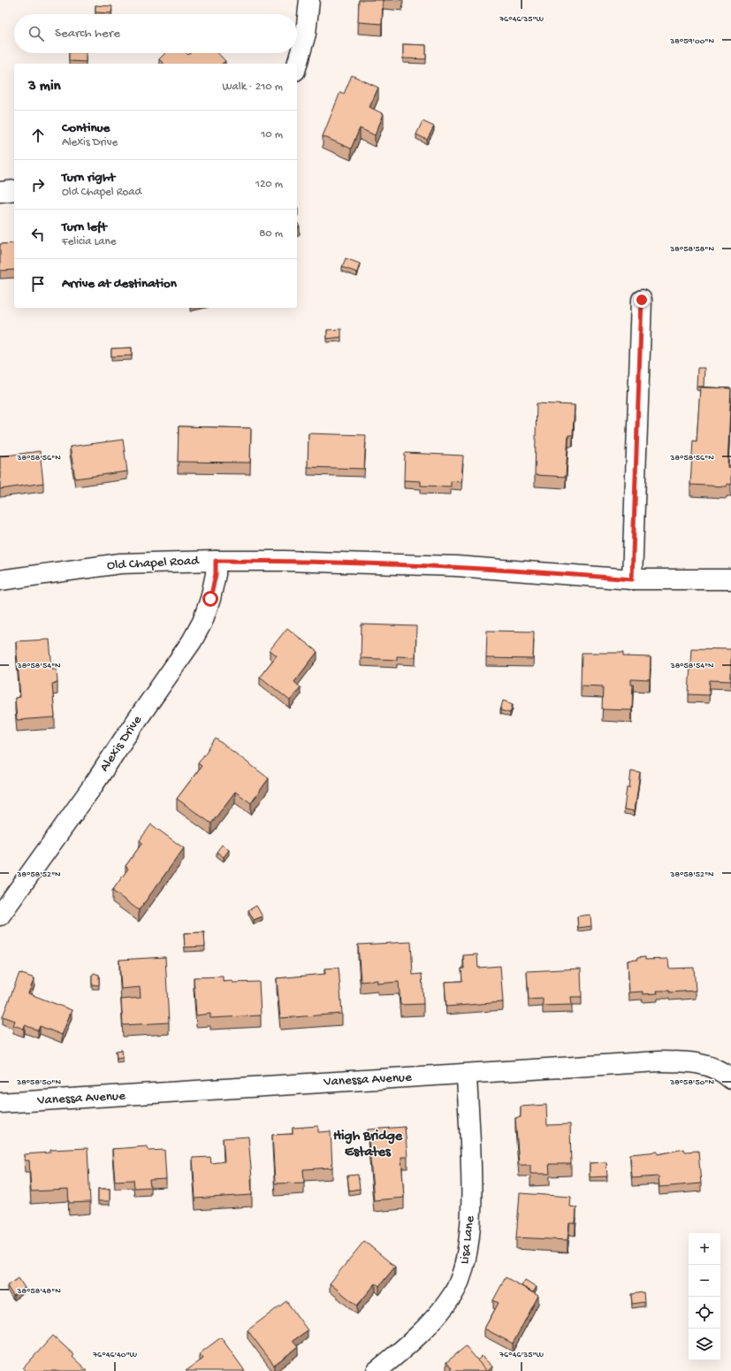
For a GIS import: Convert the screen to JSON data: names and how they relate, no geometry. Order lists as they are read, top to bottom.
{
  "streets": {
    "street": [
      "Old Chapel Road",
      "Alexis Drive",
      "Vanessa Avenue",
      "Lisa Lane"
    ]
  },
  "crossings": [
    ["Old Chapel Road", "Alexis Drive"],
    ["Vanessa Avenue", "Lisa Lane"]
  ],
  "districts": ["High Bridge Estates"],
  "page": {
    "search": "Search here",
    "heading": ["3 min", "Walk · 210 m"],
    "list": [
      ["Continue", "Alexis Drive", "10 m"],
      ["Turn right", "Old Chapel Road", "120 m"],
      ["Turn left", "Felicia Lane", "80 m"],
      "Arrive at destination"
    ],
    "map_buttons": ["+", "−"]
  },
  "coordinates": [
    "76°46'35\"W",
    "38°59'00\"N",
    "38°58'58\"N",
    "38°58'56\"N",
    "38°58'54\"N",
    "38°58'52\"N",
    "38°58'50\"N",
    "38°58'48\"N",
    "76°46'40\"W"
  ]
}
